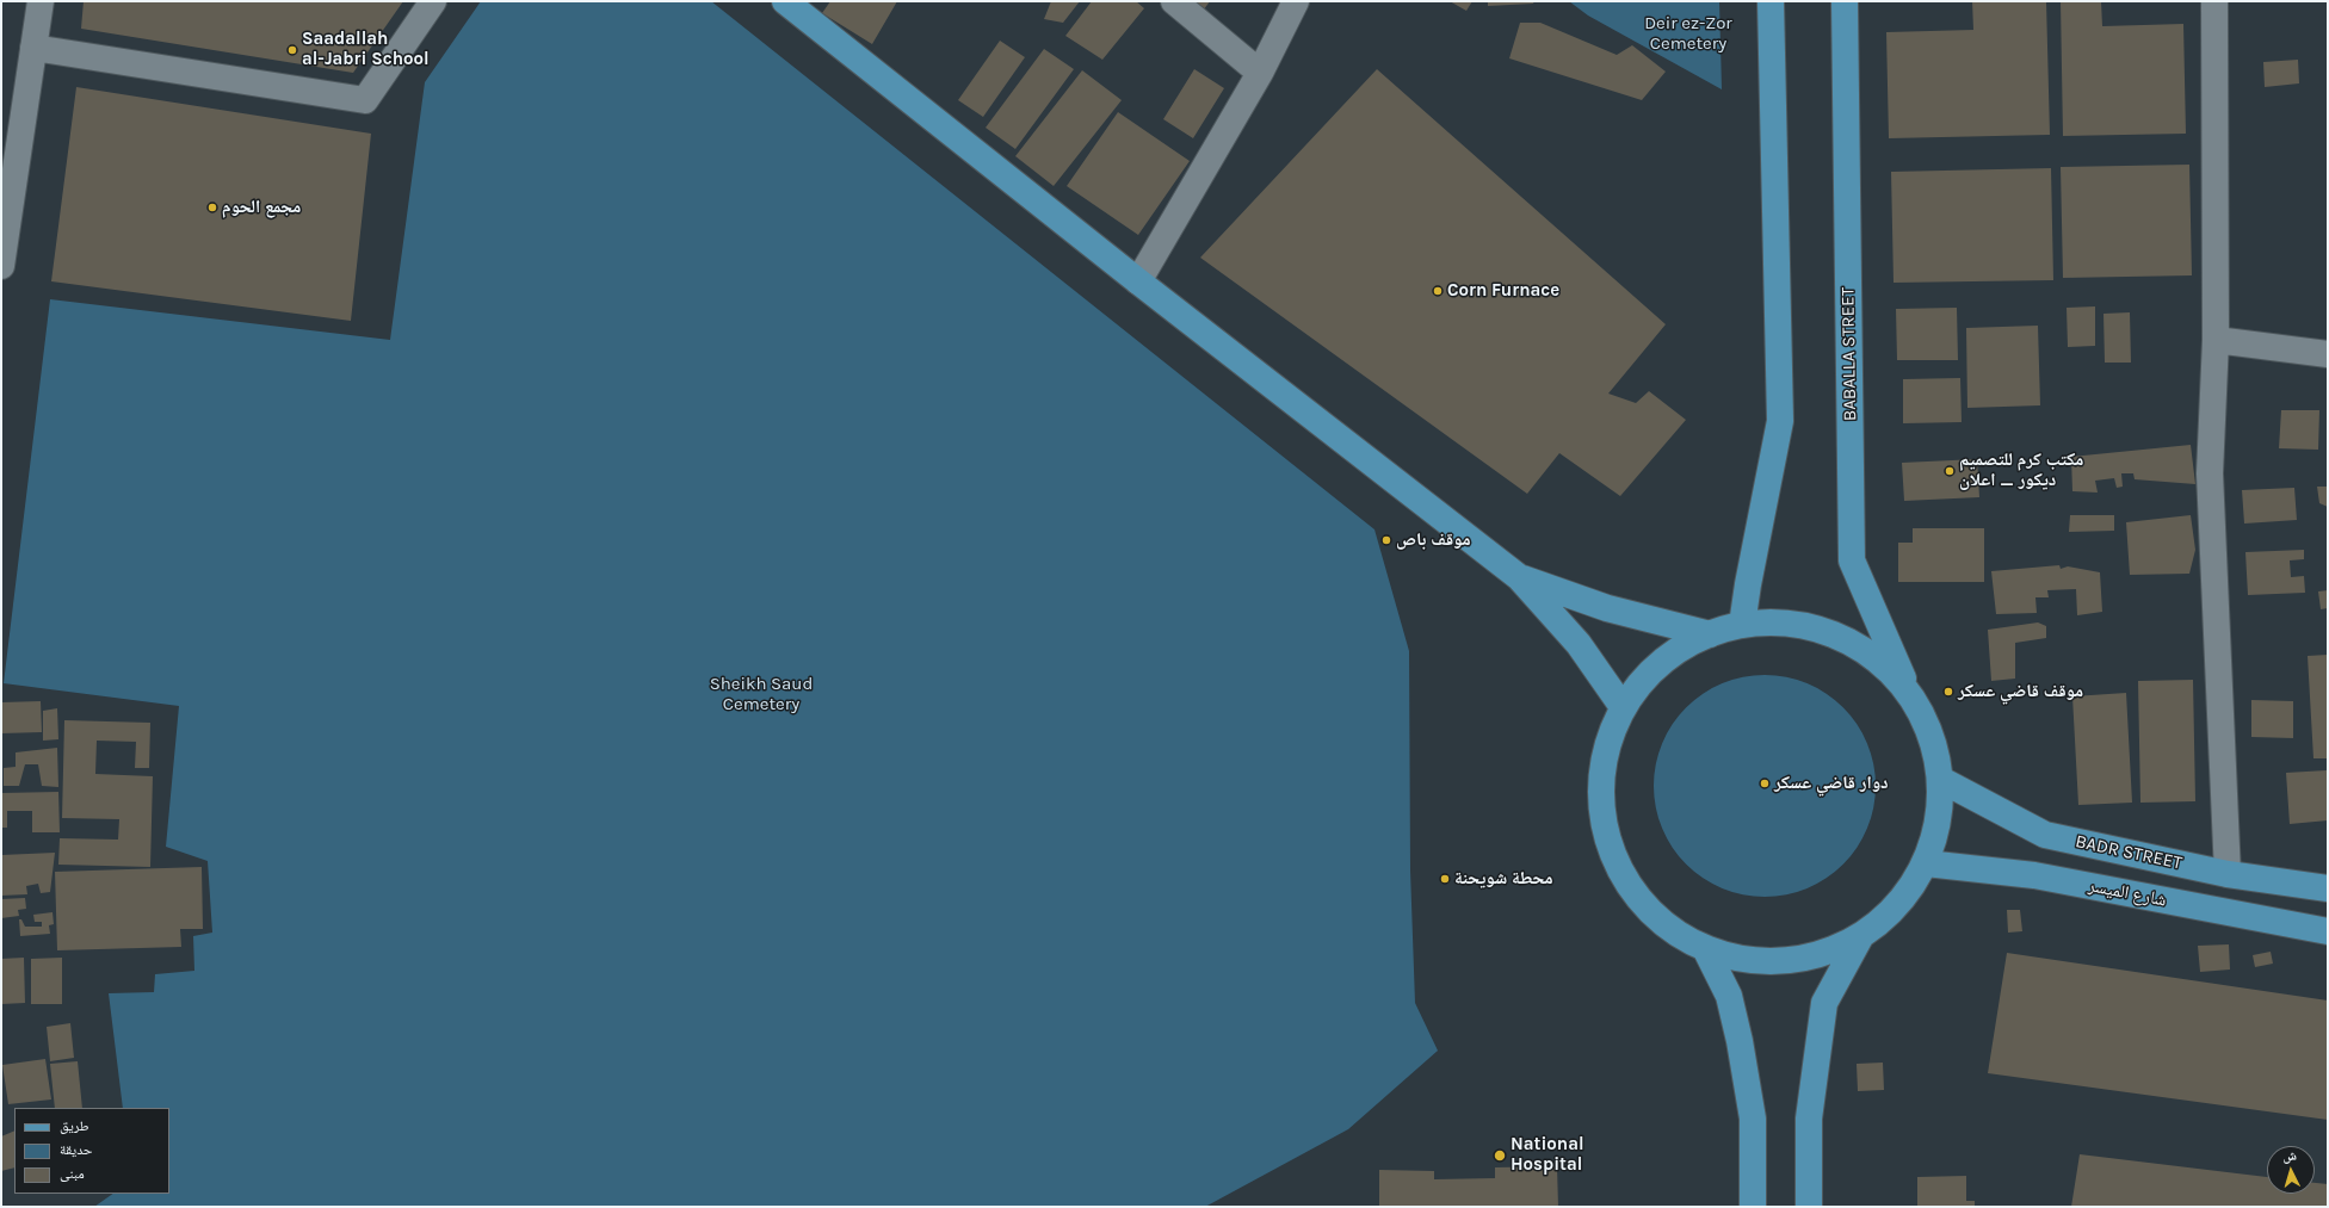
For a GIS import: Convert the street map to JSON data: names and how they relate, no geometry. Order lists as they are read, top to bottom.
{
  "streets": {
    "main road": ["BABALLA STREET", "BADR STREET", "شارع الميسر"]
  },
  "parks": ["Deir ez-Zor Cemetery", "Sheikh Saud Cemetery"],
  "places": [
    "Saadallah al-Jabri School",
    "مجمع الحوم",
    "Corn Furnace",
    "مكتب كرم للتصميم ديكور _ اعلان",
    "موقف باص",
    "موقف قاضي عسكر",
    "دوار قاضي عسكر",
    "محطة شويحنة",
    "National Hospital"
  ],
  "legend": ["طريق", "حديقة", "مبنى"],
  "north": "top"
}
